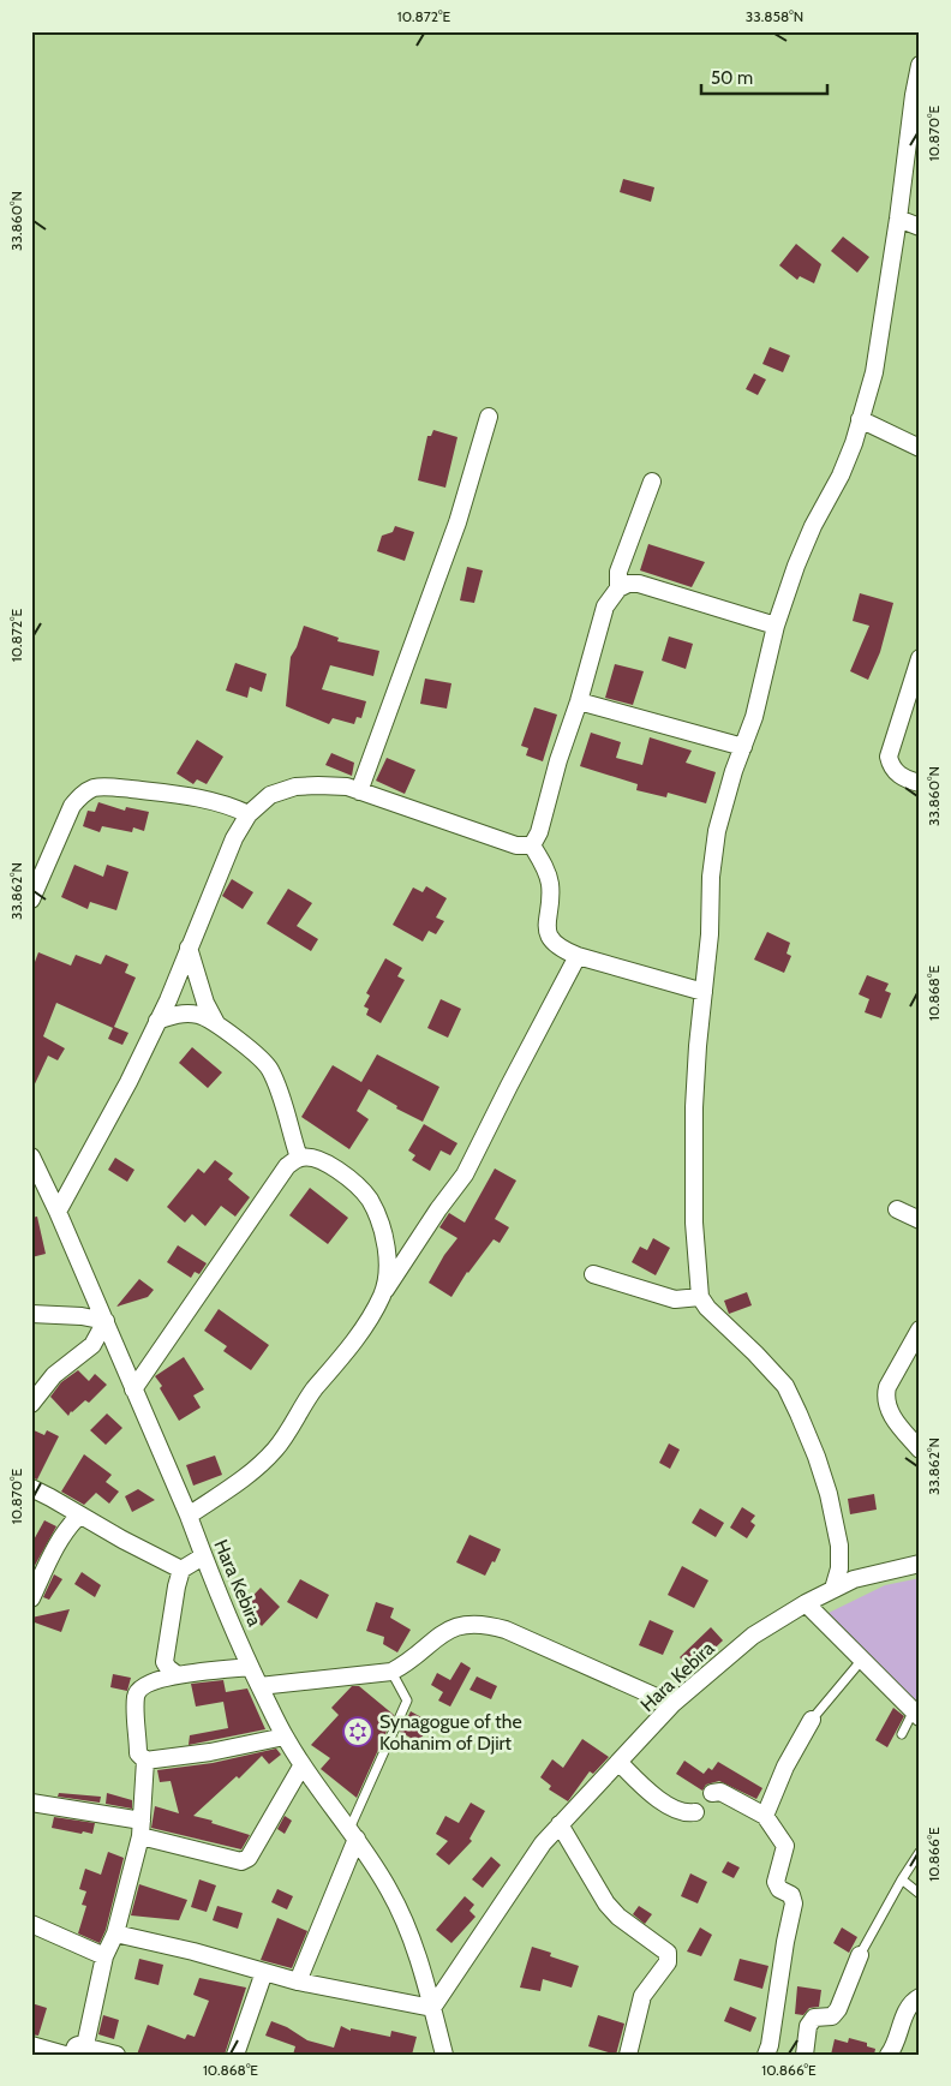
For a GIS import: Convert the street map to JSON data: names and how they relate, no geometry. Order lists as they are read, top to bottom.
{
  "streets": {
    "street": ["Hara Kebira"]
  },
  "places": {
    "synagogue": ["Synagogue of the Kohanim of Djirt"]
  },
  "scale_bar": "50 m",
  "coordinates": [
    "10.872°E",
    "33.858°N",
    "10.870°E",
    "33.860°N",
    "33.862°N",
    "10.868°E",
    "10.866°E"
  ]
}
